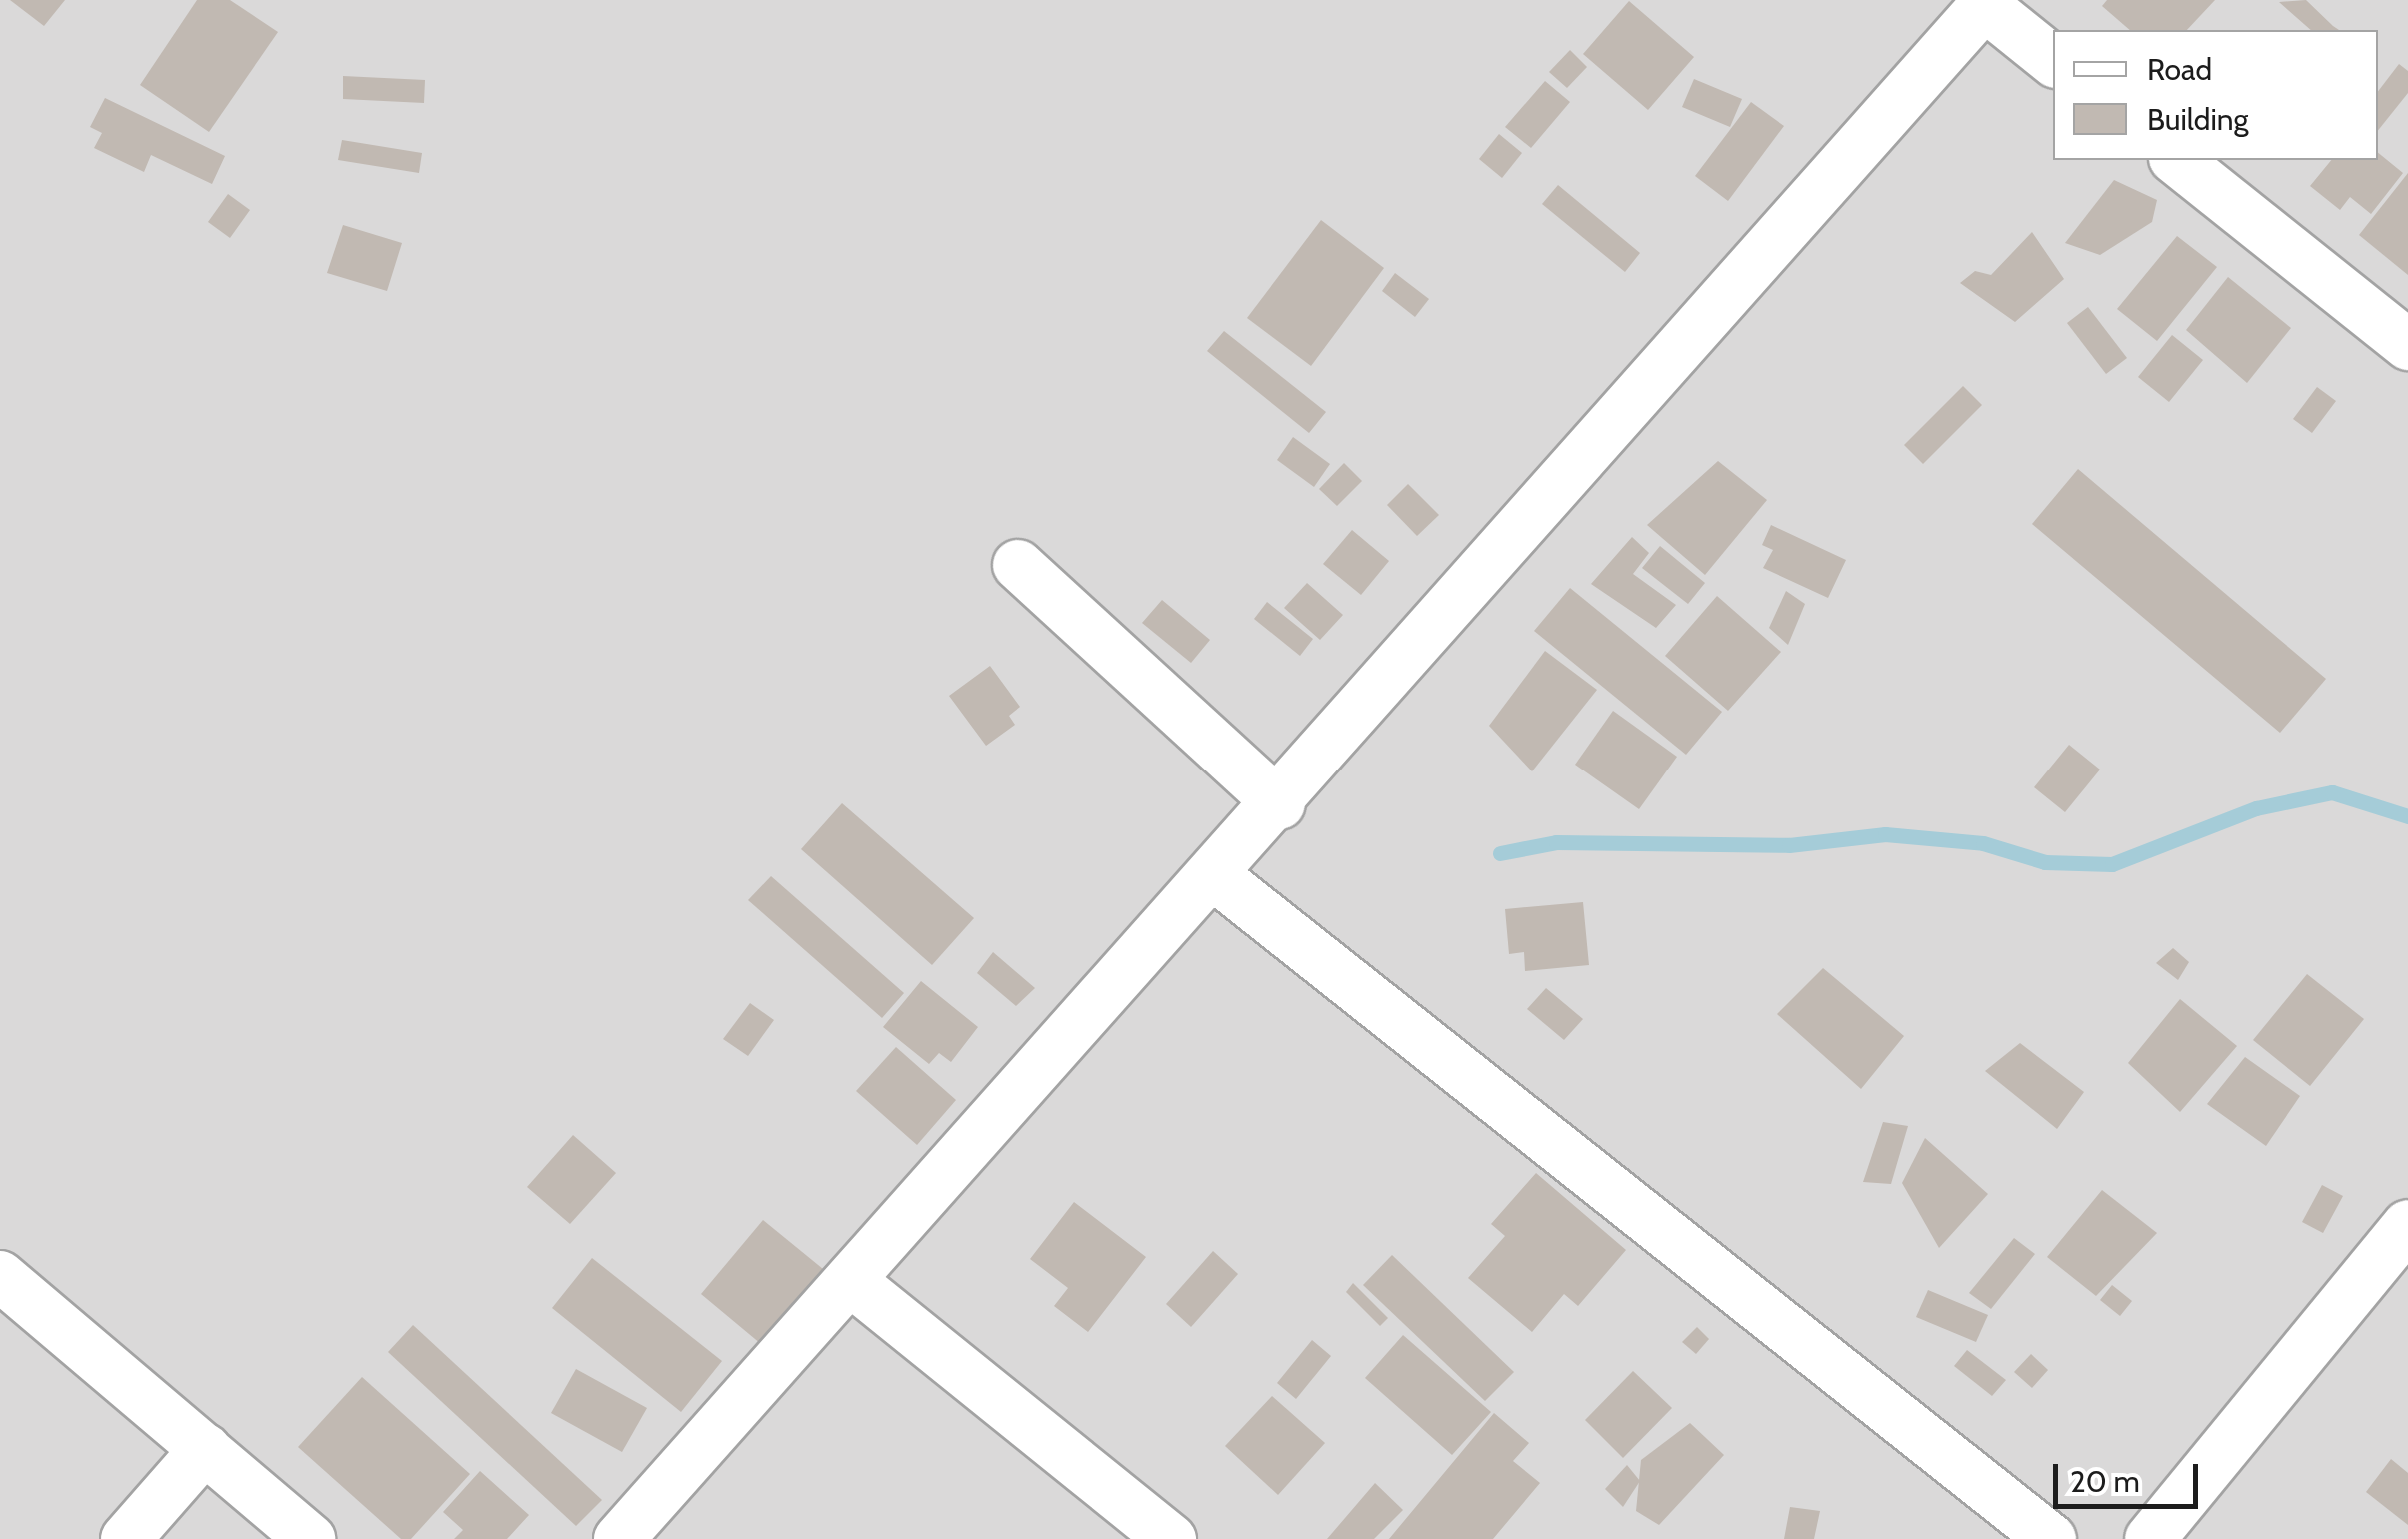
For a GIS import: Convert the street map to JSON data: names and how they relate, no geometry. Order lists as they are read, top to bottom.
{
  "legend": ["Road", "Building"],
  "scale_bar": "20 m"
}
